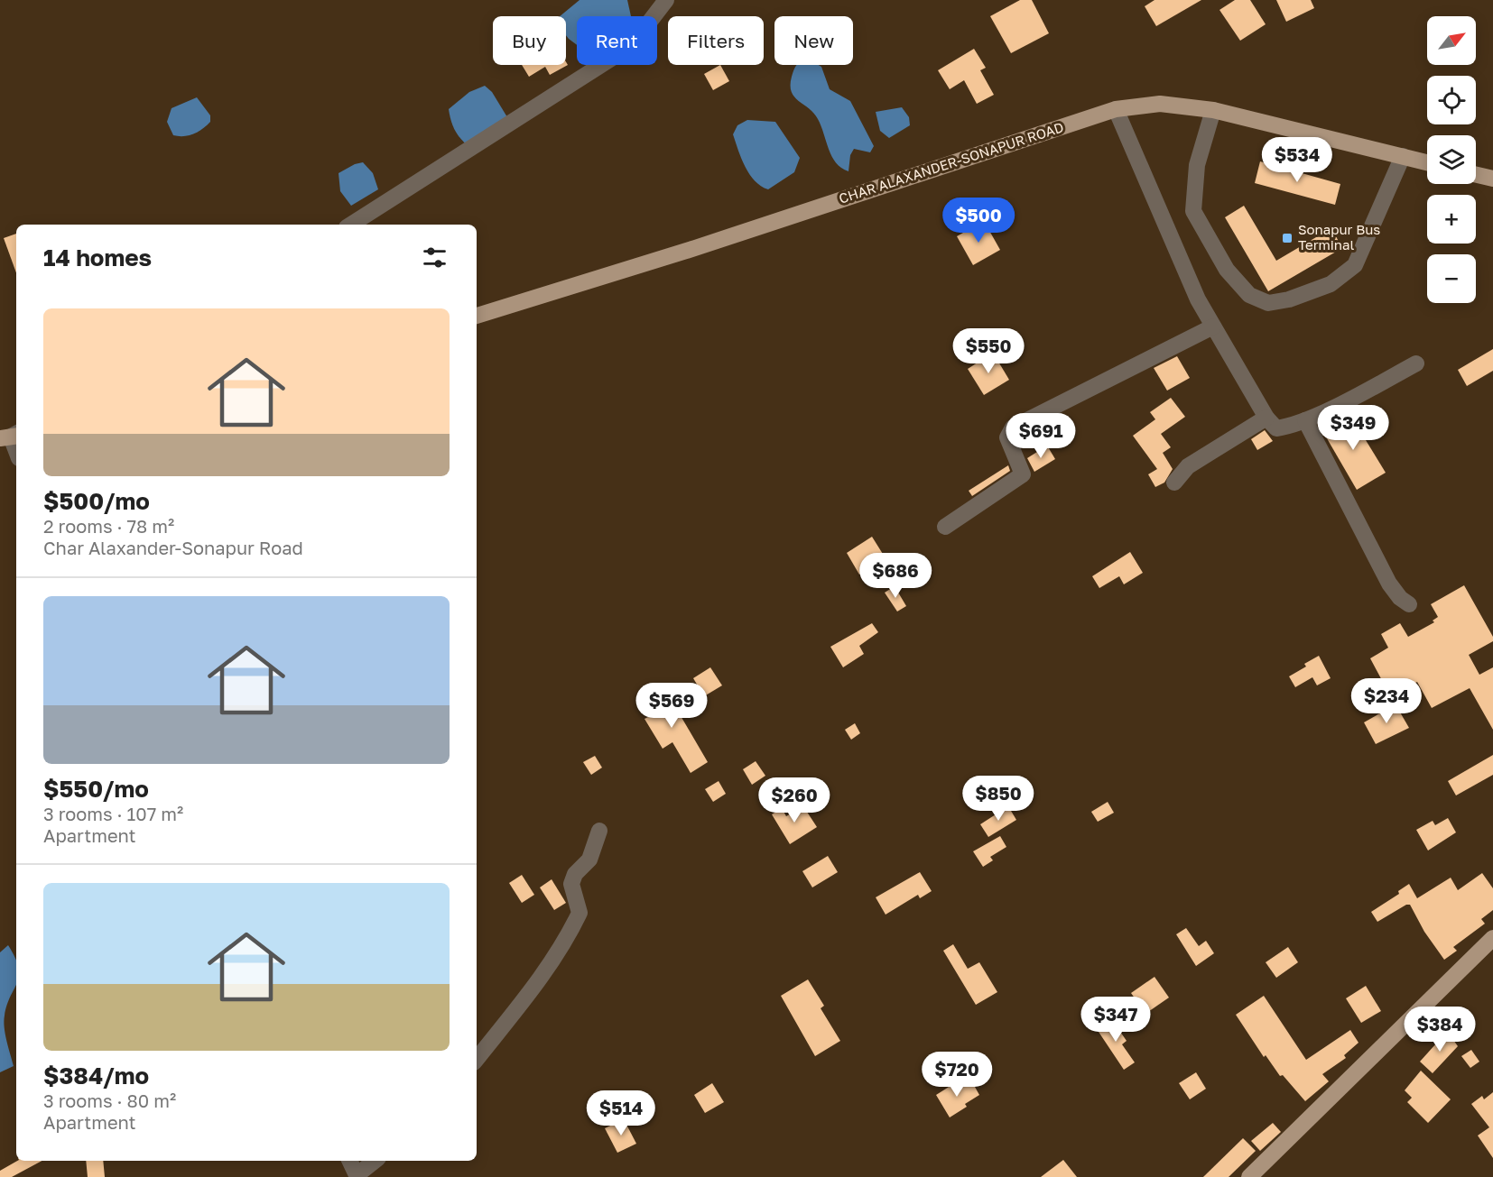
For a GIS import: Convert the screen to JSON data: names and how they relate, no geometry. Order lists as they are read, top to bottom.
{
  "streets": {
    "main road": ["CHAR ALAXANDER-SONAPUR ROAD"]
  },
  "places": {
    "transit": ["Sonapur Bus Terminal"]
  },
  "north": "top right",
  "page": {
    "map_buttons": ["+", "−"],
    "chip": [
      "Buy",
      "Rent",
      "Filters",
      "New"
    ],
    "price": [
      "$534",
      "$500",
      "$550",
      "$349",
      "$691",
      "$686",
      "$234",
      "$569",
      "$850",
      "$260",
      "$347",
      "$384",
      "$720",
      "$514"
    ],
    "heading": "14 homes",
    "list": [
      {
        "name": "$500/mo",
        "note": "2 rooms · 78 m² · Char Alaxander-Sonapur Road"
      },
      {
        "name": "$550/mo",
        "note": "3 rooms · 107 m² · Apartment"
      },
      {
        "name": "$384/mo",
        "note": "3 rooms · 80 m² · Apartment"
      }
    ]
  }
}
